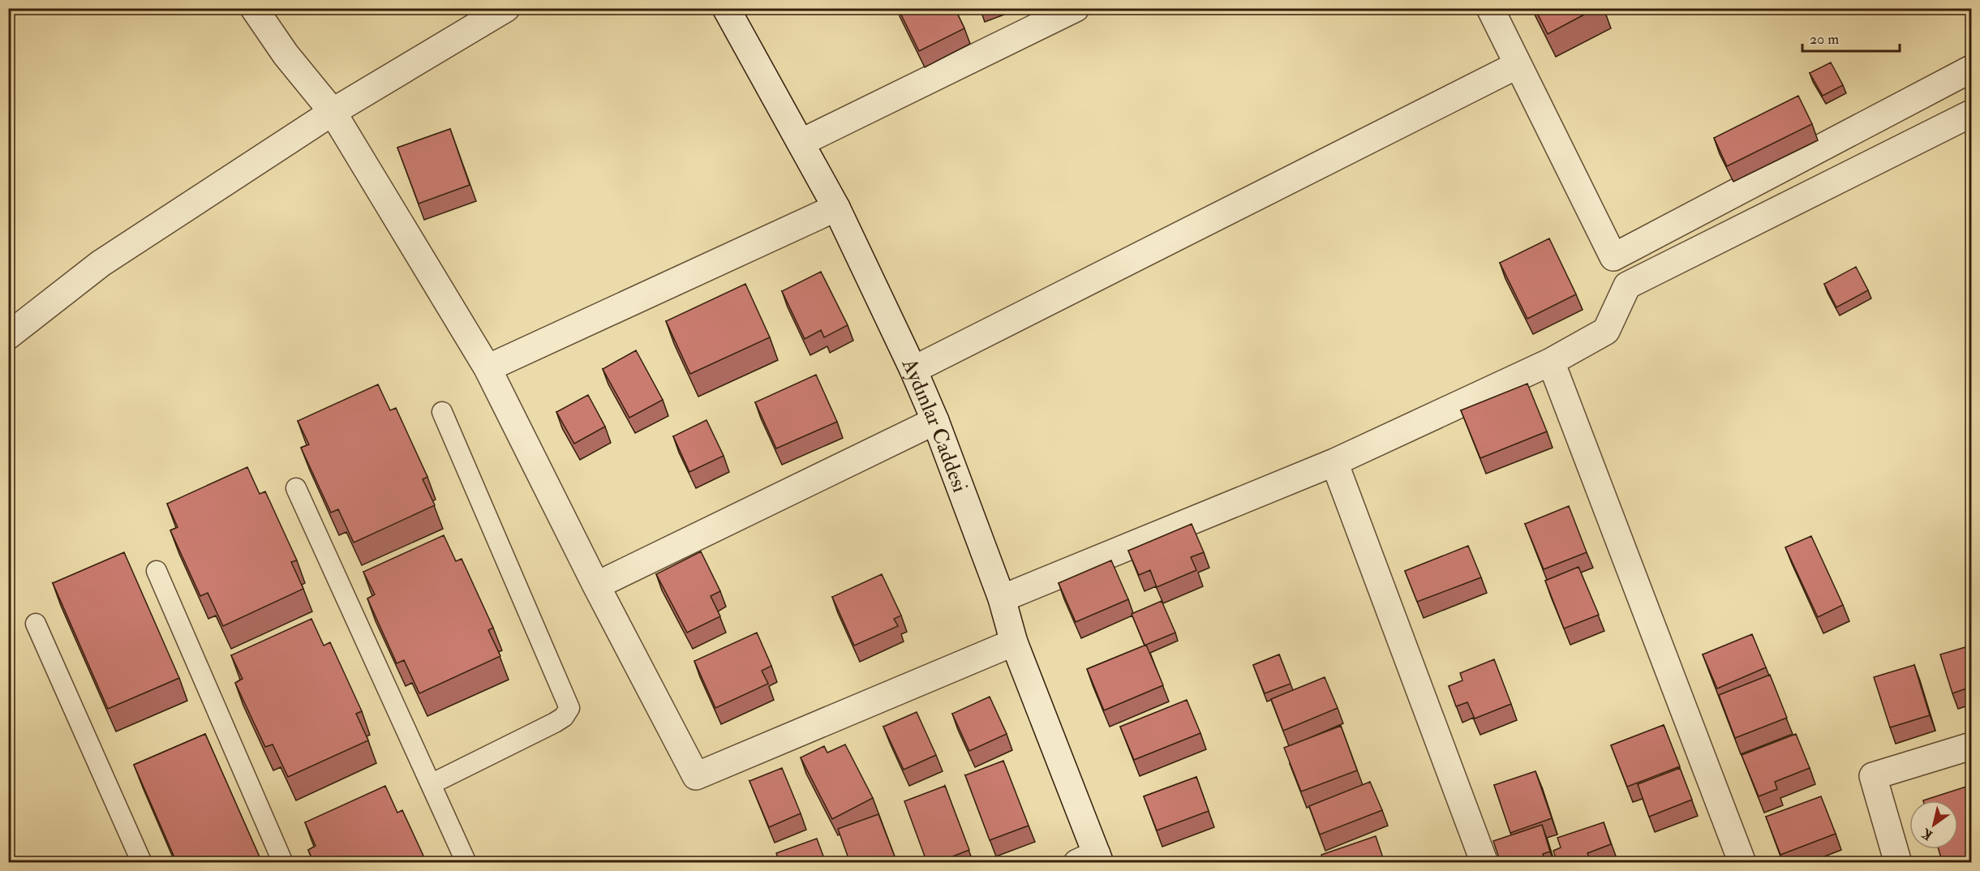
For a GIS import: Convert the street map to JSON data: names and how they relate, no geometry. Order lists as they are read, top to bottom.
{
  "streets": {
    "street": ["Aydınlar Caddesi"]
  },
  "scale_bar": "20 m",
  "north": "bottom left"
}
